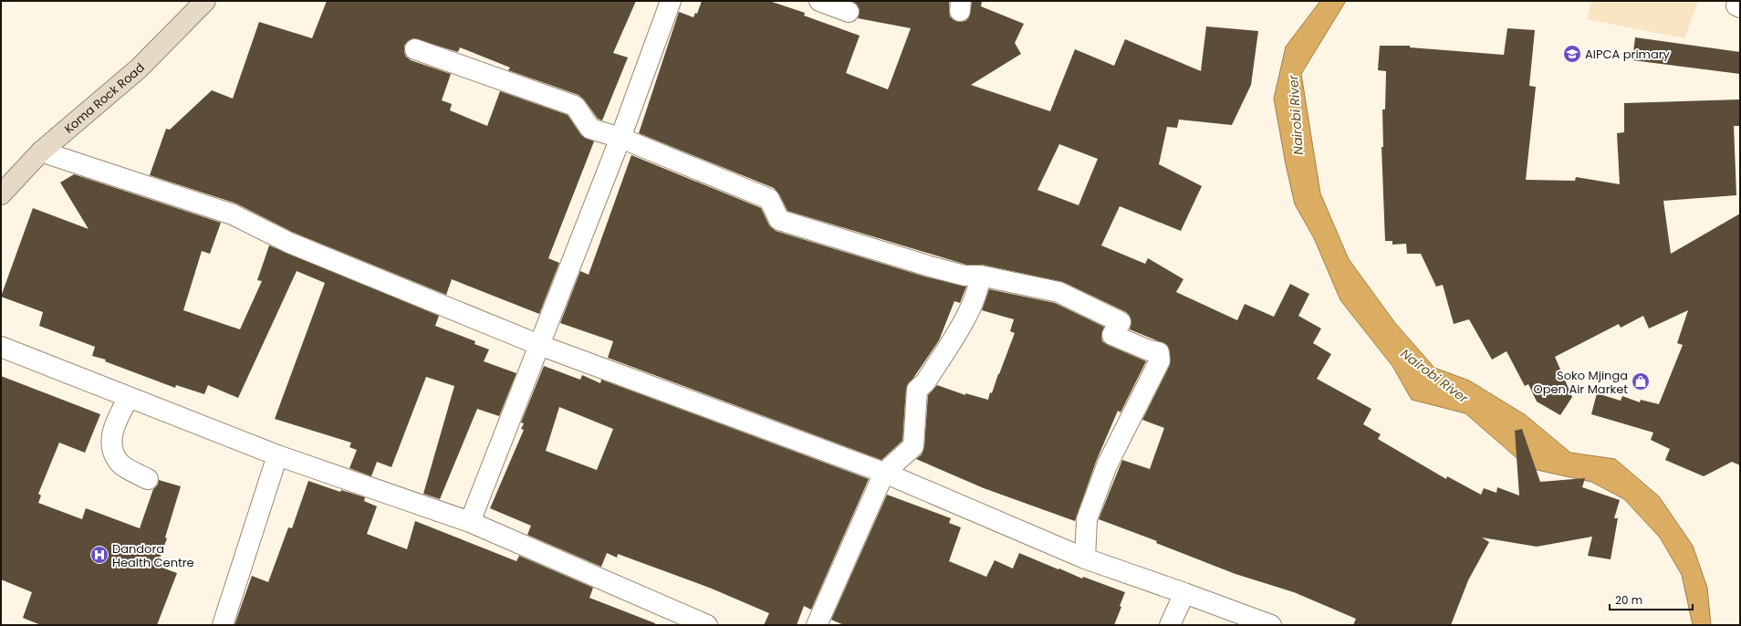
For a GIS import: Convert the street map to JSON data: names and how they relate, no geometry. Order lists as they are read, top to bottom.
{
  "streets": {
    "main road": ["Koma Rock Road"]
  },
  "water": ["Nairobi River"],
  "places": {
    "school or university": ["AIPCA primary"],
    "shop": ["Soko Mjinga Open Air Market"],
    "hospital": ["Dandora Health Centre"]
  },
  "scale_bar": "20 m"
}
